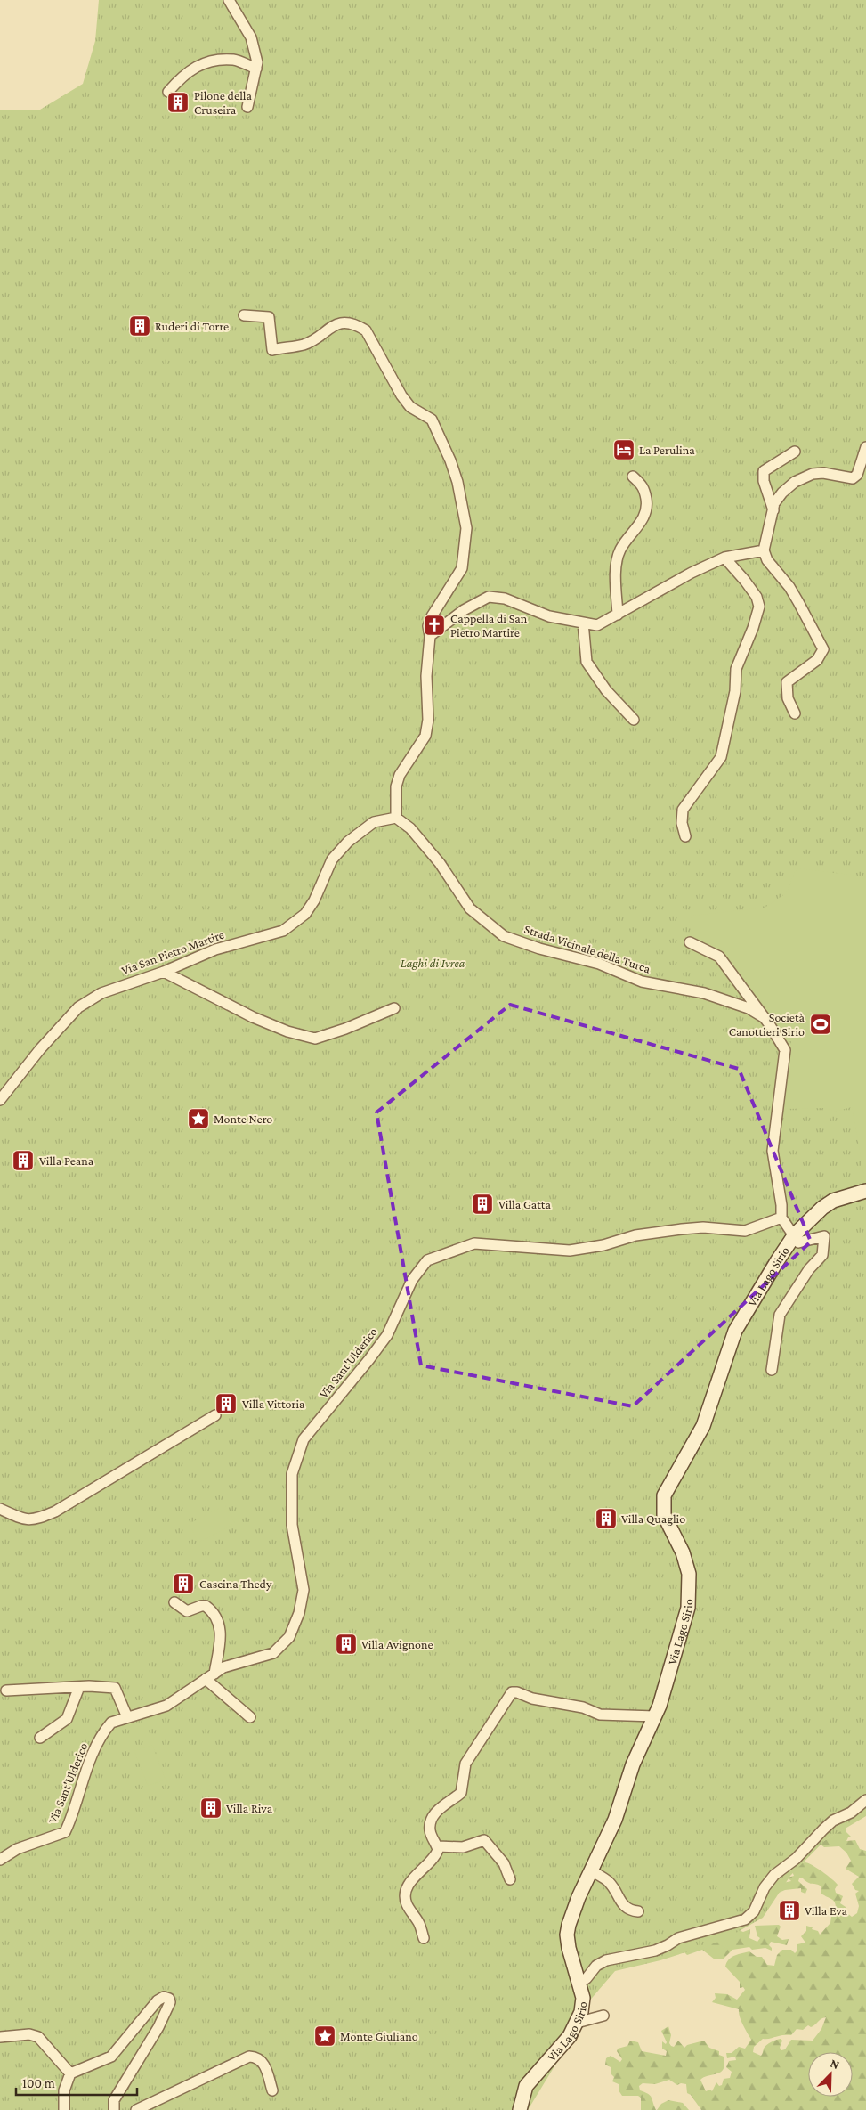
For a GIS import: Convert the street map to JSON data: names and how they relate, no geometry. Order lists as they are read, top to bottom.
{
  "streets": {
    "main road": ["Via Lago Sirio"],
    "street": ["Strada Vicinale della Turca", "Via San Pietro Martire", "Via Sant'Ulderico"]
  },
  "crossings": [
    ["Strada Vicinale della Turca", "Via San Pietro Martire"]
  ],
  "parks": ["Laghi di Ivrea"],
  "places": {
    "building": [
      "Pilone della Cruseira",
      "Ruderi di Torre",
      "Villa Peana",
      "Villa Gatta",
      "Villa Vittoria",
      "Villa Quaglio",
      "Cascina Thedy",
      "Villa Avignone",
      "Villa Riva",
      "Villa Eva"
    ],
    "hotel": ["La Perulina"],
    "church": ["Cappella di San Pietro Martire"],
    "sports": ["Società Canottieri Sirio"],
    "place": ["Monte Nero", "Monte Giuliano"]
  },
  "scale_bar": "100 m",
  "north": "top right"
}
